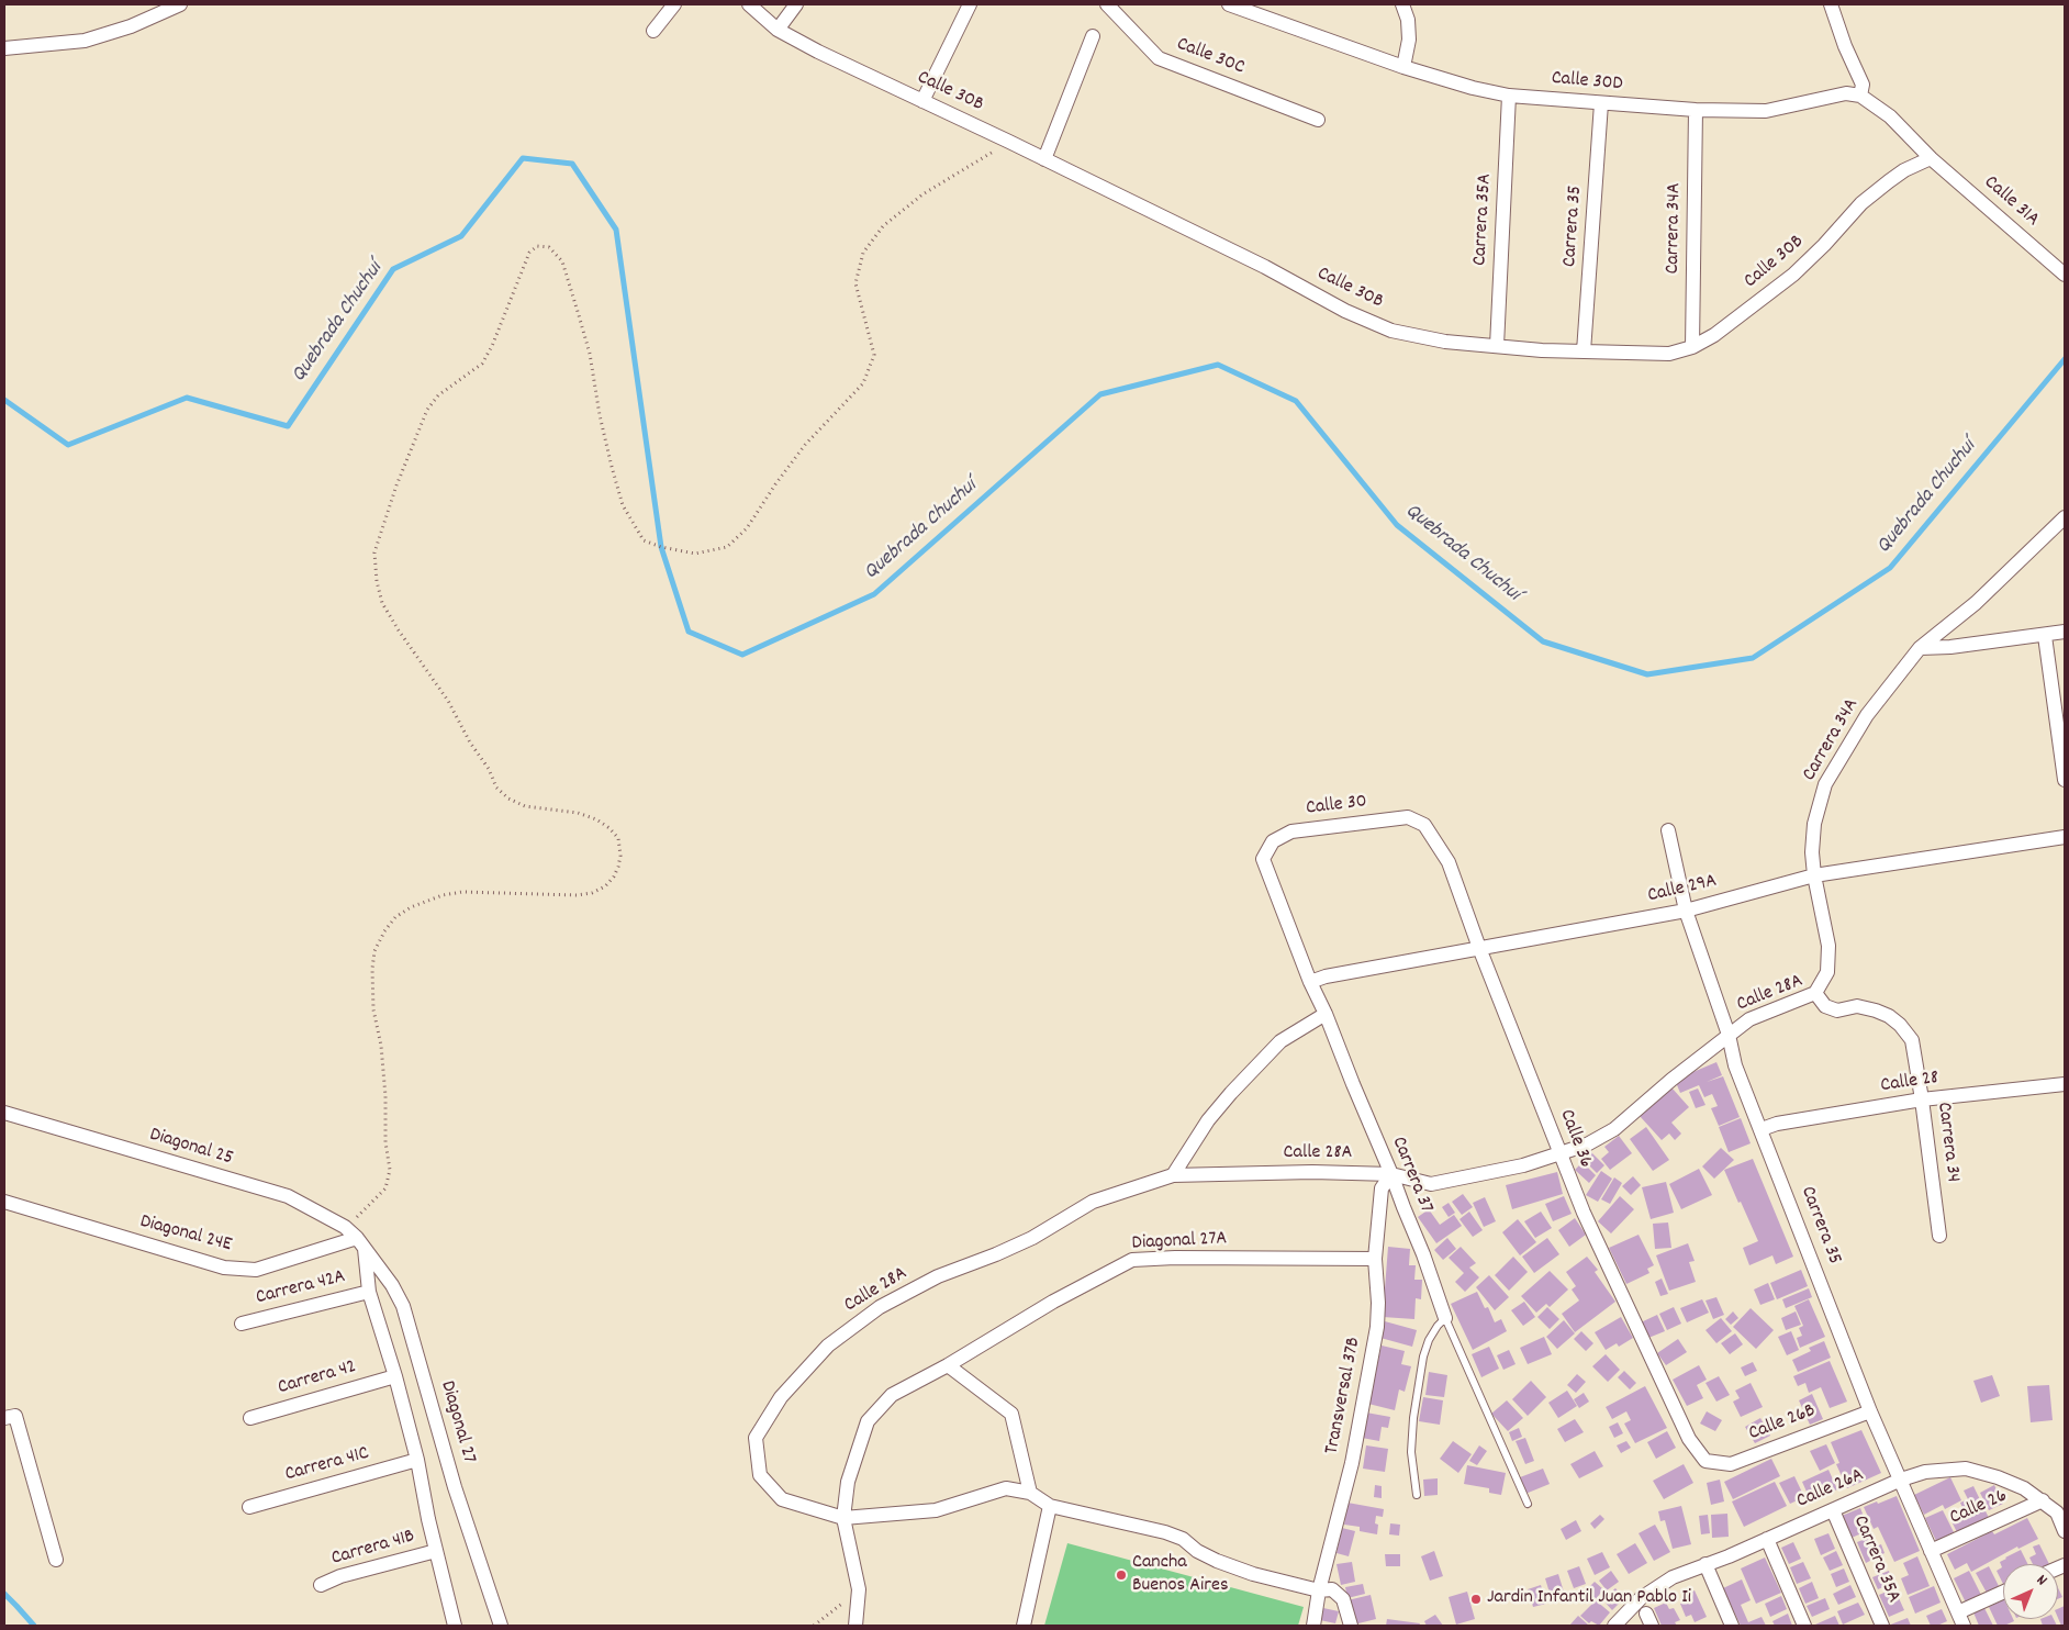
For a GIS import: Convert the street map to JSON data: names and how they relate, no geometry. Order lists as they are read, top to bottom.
{
  "streets": {
    "street": [
      "Calle 30C",
      "Calle 30D",
      "Calle 30B",
      "Calle 31A",
      "Carrera 35A",
      "Carrera 35",
      "Carrera 34A",
      "Calle 30",
      "Calle 29A",
      "Calle 28A",
      "Calle 28",
      "Calle 36",
      "Carrera 34",
      "Diagonal 25",
      "Carrera 37",
      "Diagonal 24E",
      "Diagonal 27A",
      "Carrera 42A",
      "Carrera 42",
      "Transversal 37B",
      "Diagonal 27",
      "Calle 26B",
      "Carrera 41C",
      "Calle 26A",
      "Calle 26",
      "Carrera 41B"
    ]
  },
  "crossings": [
    ["Calle 30D", "Carrera 35A"],
    ["Calle 30D", "Carrera 35"],
    ["Calle 30D", "Carrera 34A"],
    ["Calle 30B", "Calle 31A"],
    ["Calle 30B", "Carrera 35A"],
    ["Calle 30B", "Carrera 35"],
    ["Calle 30B", "Carrera 34A"],
    ["Carrera 35A", "Calle 26A"],
    ["Carrera 35", "Calle 29A"],
    ["Carrera 35", "Calle 28A"],
    ["Carrera 35", "Calle 28"],
    ["Carrera 35", "Calle 26B"],
    ["Carrera 35", "Calle 26A"],
    ["Carrera 35", "Calle 26"],
    ["Carrera 34A", "Calle 29A"],
    ["Carrera 34A", "Calle 28A"],
    ["Calle 30", "Calle 36"],
    ["Calle 30", "Carrera 37"],
    ["Calle 29A", "Calle 36"],
    ["Calle 29A", "Carrera 37"],
    ["Calle 28A", "Calle 36"],
    ["Calle 28A", "Carrera 34"],
    ["Calle 28A", "Carrera 37"],
    ["Calle 28A", "Diagonal 27A"],
    ["Calle 28A", "Transversal 37B"],
    ["Calle 28", "Carrera 34"],
    ["Calle 36", "Calle 26B"],
    ["Diagonal 25", "Diagonal 24E"],
    ["Diagonal 25", "Diagonal 27"],
    ["Carrera 37", "Transversal 37B"],
    ["Diagonal 24E", "Diagonal 27"],
    ["Diagonal 27A", "Transversal 37B"],
    ["Calle 26A", "Calle 26"]
  ],
  "water": ["Quebrada Chuchuí"],
  "places": ["Cancha Buenos Aires", "Jardin Infantil Juan Pablo Ii"],
  "north": "top right"
}
